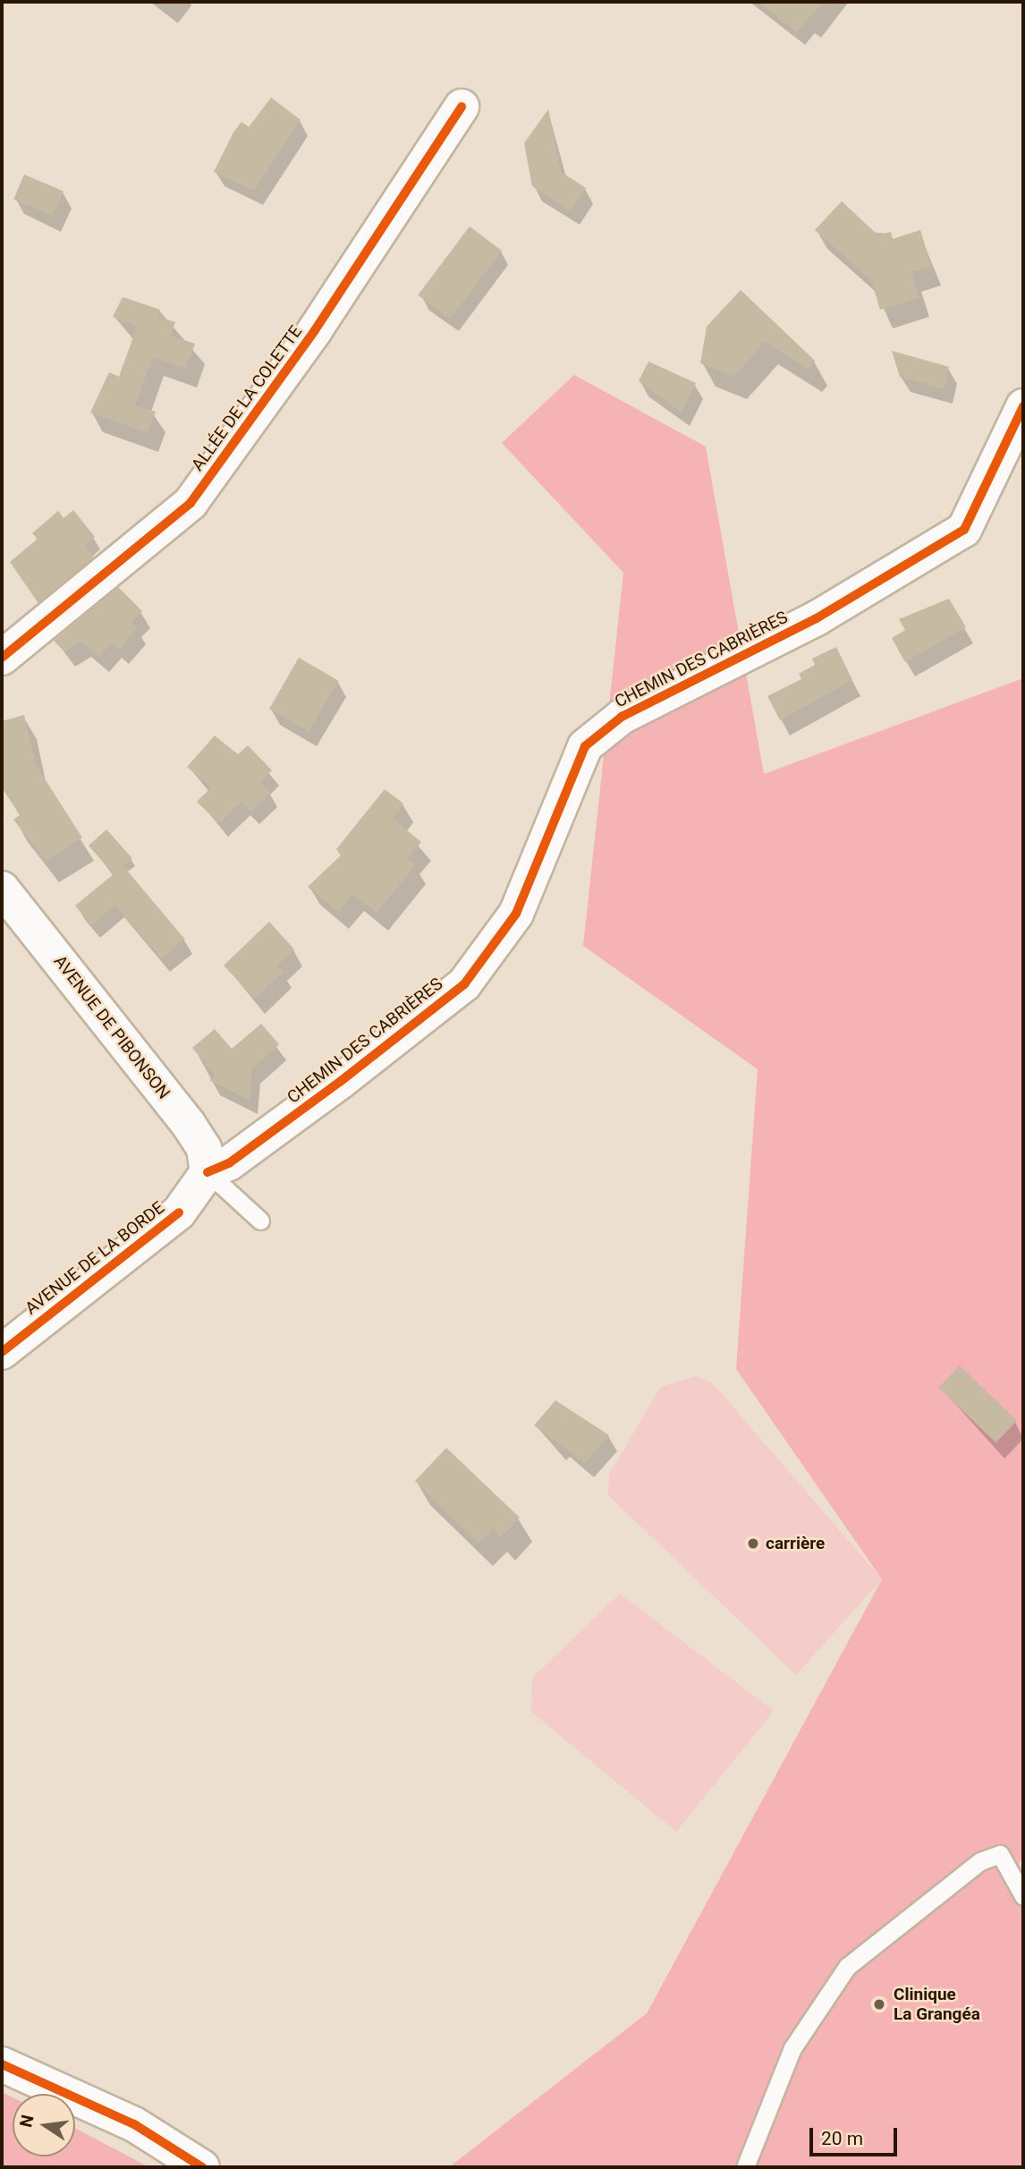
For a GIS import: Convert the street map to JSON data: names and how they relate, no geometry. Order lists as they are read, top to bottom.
{
  "streets": {
    "street": [
      "ALLÉE DE LA COLETTE",
      "CHEMIN DES CABRIÈRES",
      "AVENUE DE PIBONSON",
      "AVENUE DE LA BORDE"
    ]
  },
  "crossings": [
    ["CHEMIN DES CABRIÈRES", "AVENUE DE PIBONSON"],
    ["CHEMIN DES CABRIÈRES", "AVENUE DE LA BORDE"],
    ["AVENUE DE PIBONSON", "AVENUE DE LA BORDE"]
  ],
  "places": ["carrière", "Clinique La Grangéa"],
  "scale_bar": "20 m",
  "north": "left"
}
